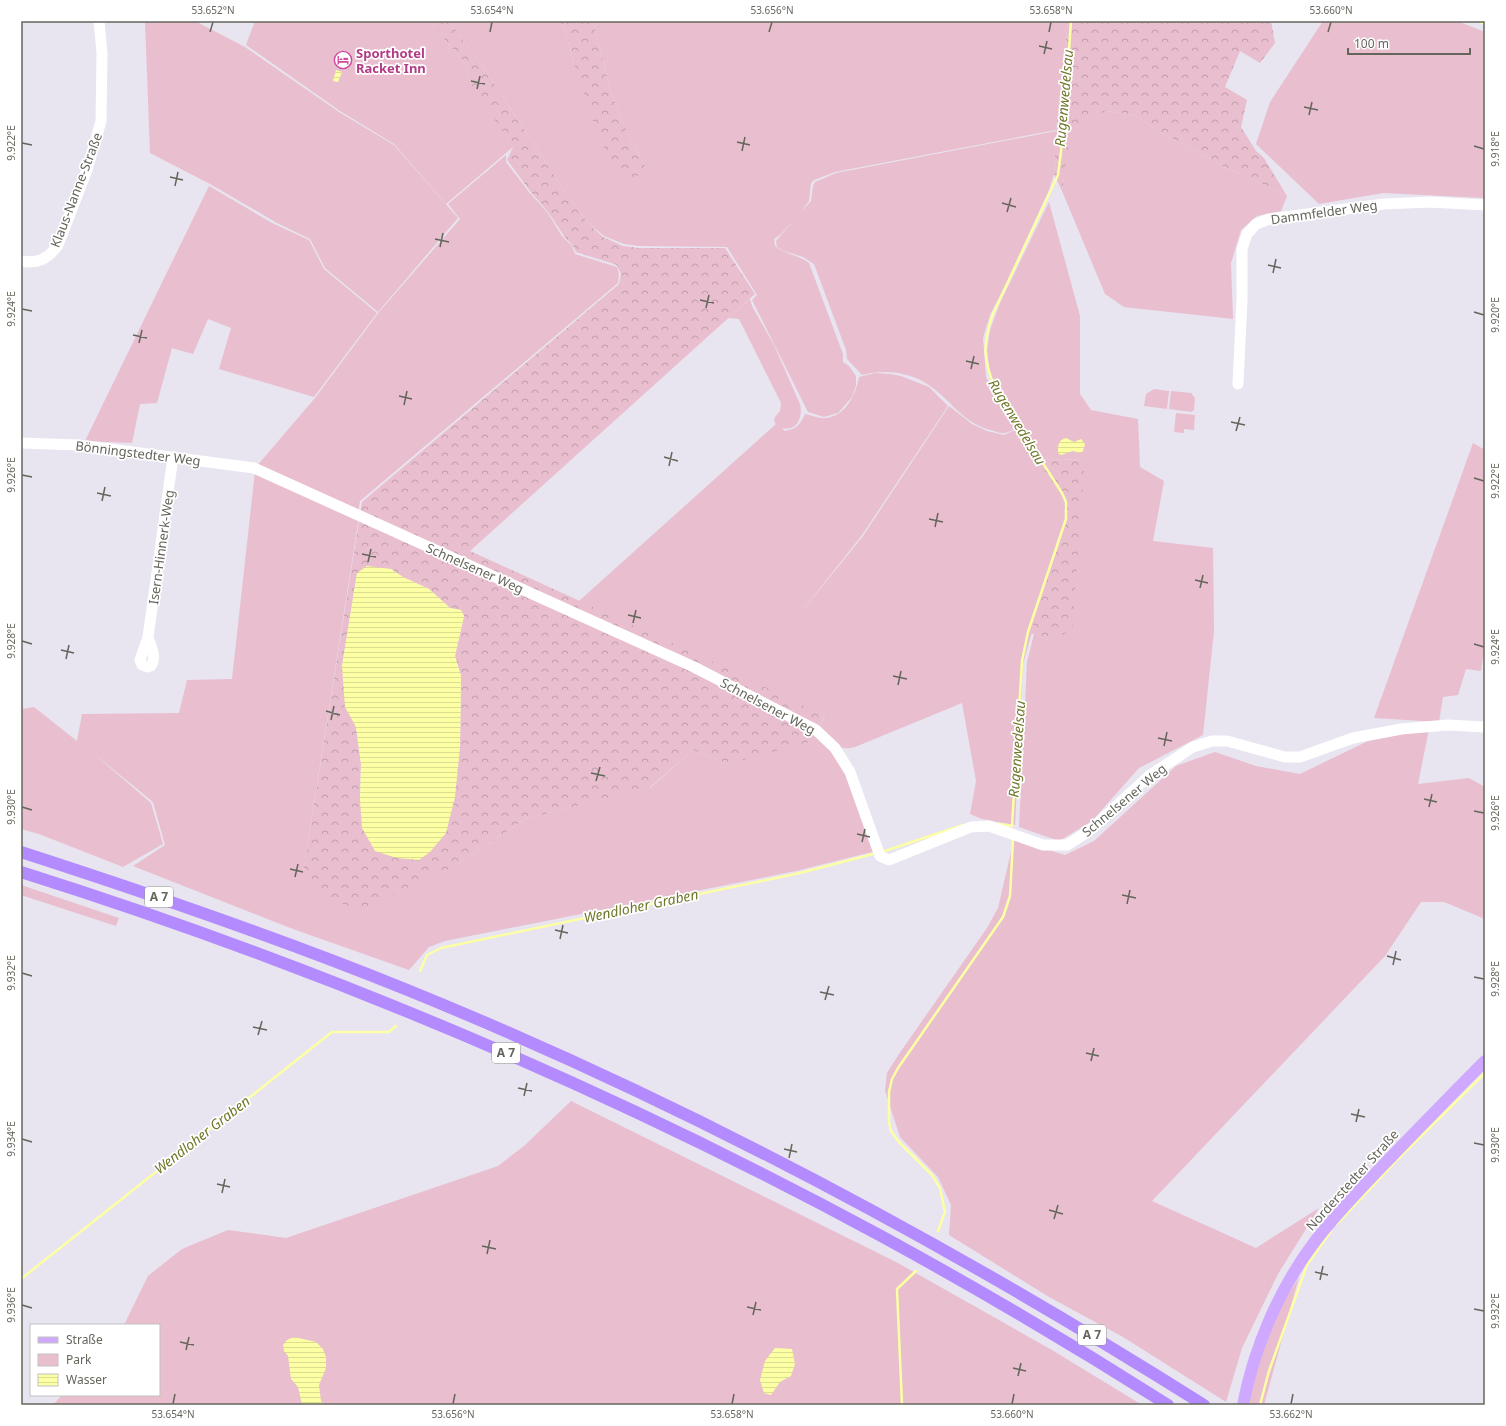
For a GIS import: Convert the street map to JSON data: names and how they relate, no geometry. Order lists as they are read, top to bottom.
{
  "streets": {
    "highway": ["A 7"],
    "main road": ["Norderstedter Straße"],
    "street": [
      "Klaus-Nanne-Straße",
      "Dammfelder Weg",
      "Bönningstedter Weg",
      "Isern-Hinnerk-Weg",
      "Schnelsener Weg"
    ]
  },
  "crossings": [
    ["Bönningstedter Weg", "Isern-Hinnerk-Weg"],
    ["Bönningstedter Weg", "Schnelsener Weg"]
  ],
  "water": ["Rugenwedelsau", "Wendloher Graben"],
  "places": {
    "hotel": ["Sporthotel Racket Inn"]
  },
  "legend": ["Straße", "Park", "Wasser"],
  "scale_bar": "100 m",
  "coordinates": [
    "53.652°N",
    "53.654°N",
    "53.656°N",
    "53.658°N",
    "53.660°N",
    "9.922°E",
    "9.918°E",
    "9.924°E",
    "9.920°E",
    "9.926°E",
    "9.928°E",
    "9.930°E",
    "9.932°E",
    "9.934°E",
    "9.936°E",
    "53.662°N"
  ]
}
